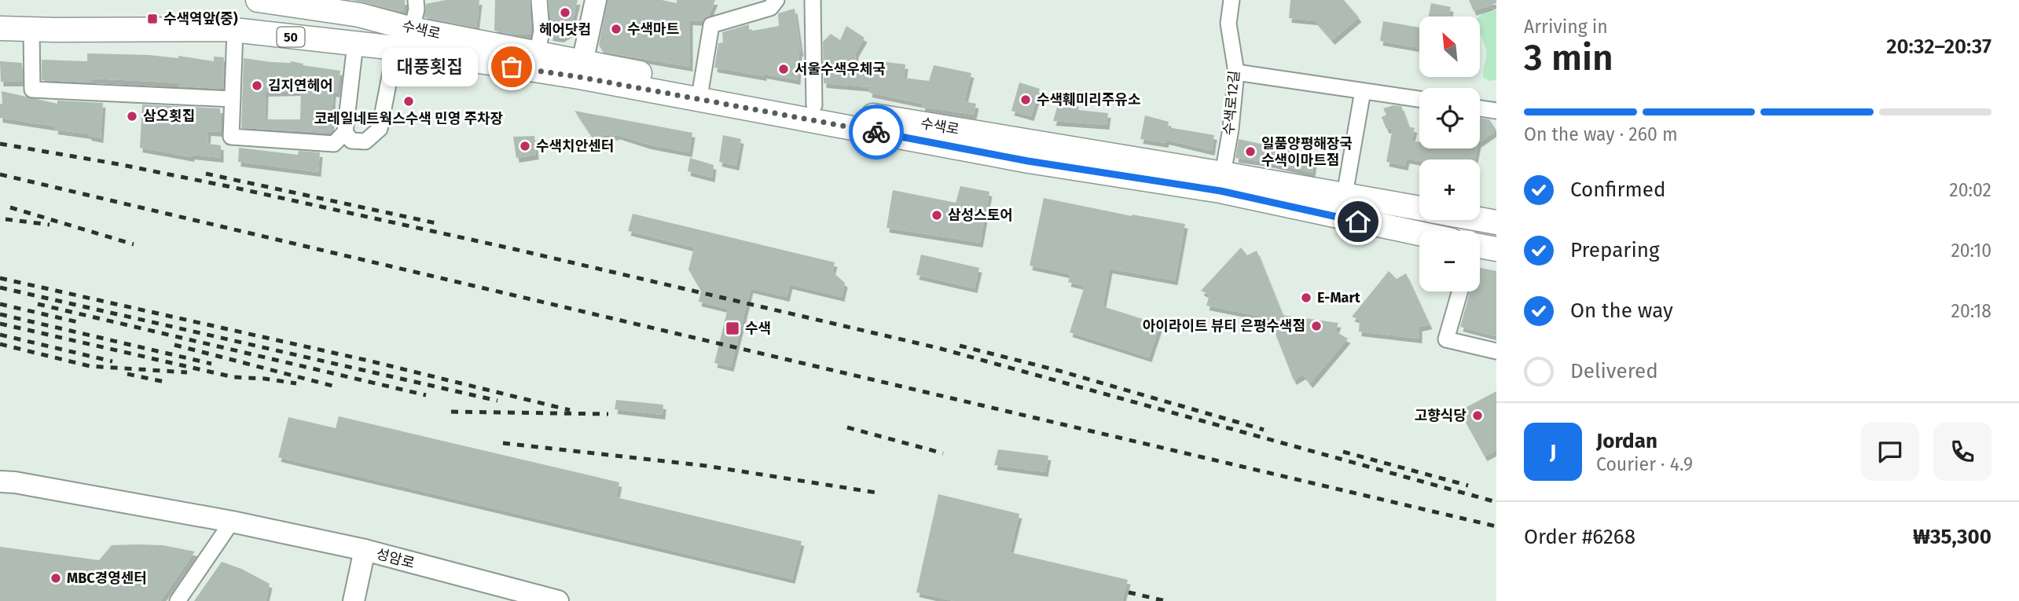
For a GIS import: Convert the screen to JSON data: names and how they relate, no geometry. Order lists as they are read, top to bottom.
{
  "streets": {
    "main road": ["수색로", "50", "성암로"],
    "street": ["수색로12길"]
  },
  "crossings": [
    ["수색로", "수색로12길"]
  ],
  "places": {
    "other": [
      "헤어닷컴",
      "수색마트",
      "대풍횟집",
      "서울수색우체국",
      "김지연헤어",
      "수색훼미리주유소",
      "코레일네트웍스수색 민영 주차장",
      "삼오횟집",
      "수색치안센터",
      "일품양평해장국 수색이마트점",
      "삼성스토어",
      "E-Mart",
      "아이라이트 뷰티 은평수색점",
      "고향식당",
      "MBC경영센터"
    ],
    "transit": ["수색역앞(중)", "수색"]
  },
  "north": "top left",
  "page": {
    "heading": ["3 min", "Arriving in", "20:32–20:37"],
    "panel": [
      "Jordan",
      "Courier · 4.9",
      "Order #6268",
      "₩35,300"
    ],
    "map_buttons": ["+", "−"],
    "bubble": "대풍횟집",
    "bar": "On the way · 260 m",
    "list": [
      ["Confirmed", "20:02"],
      ["Preparing", "20:10"],
      ["On the way", "20:18"],
      "Delivered"
    ],
    "round": "J"
  }
}
